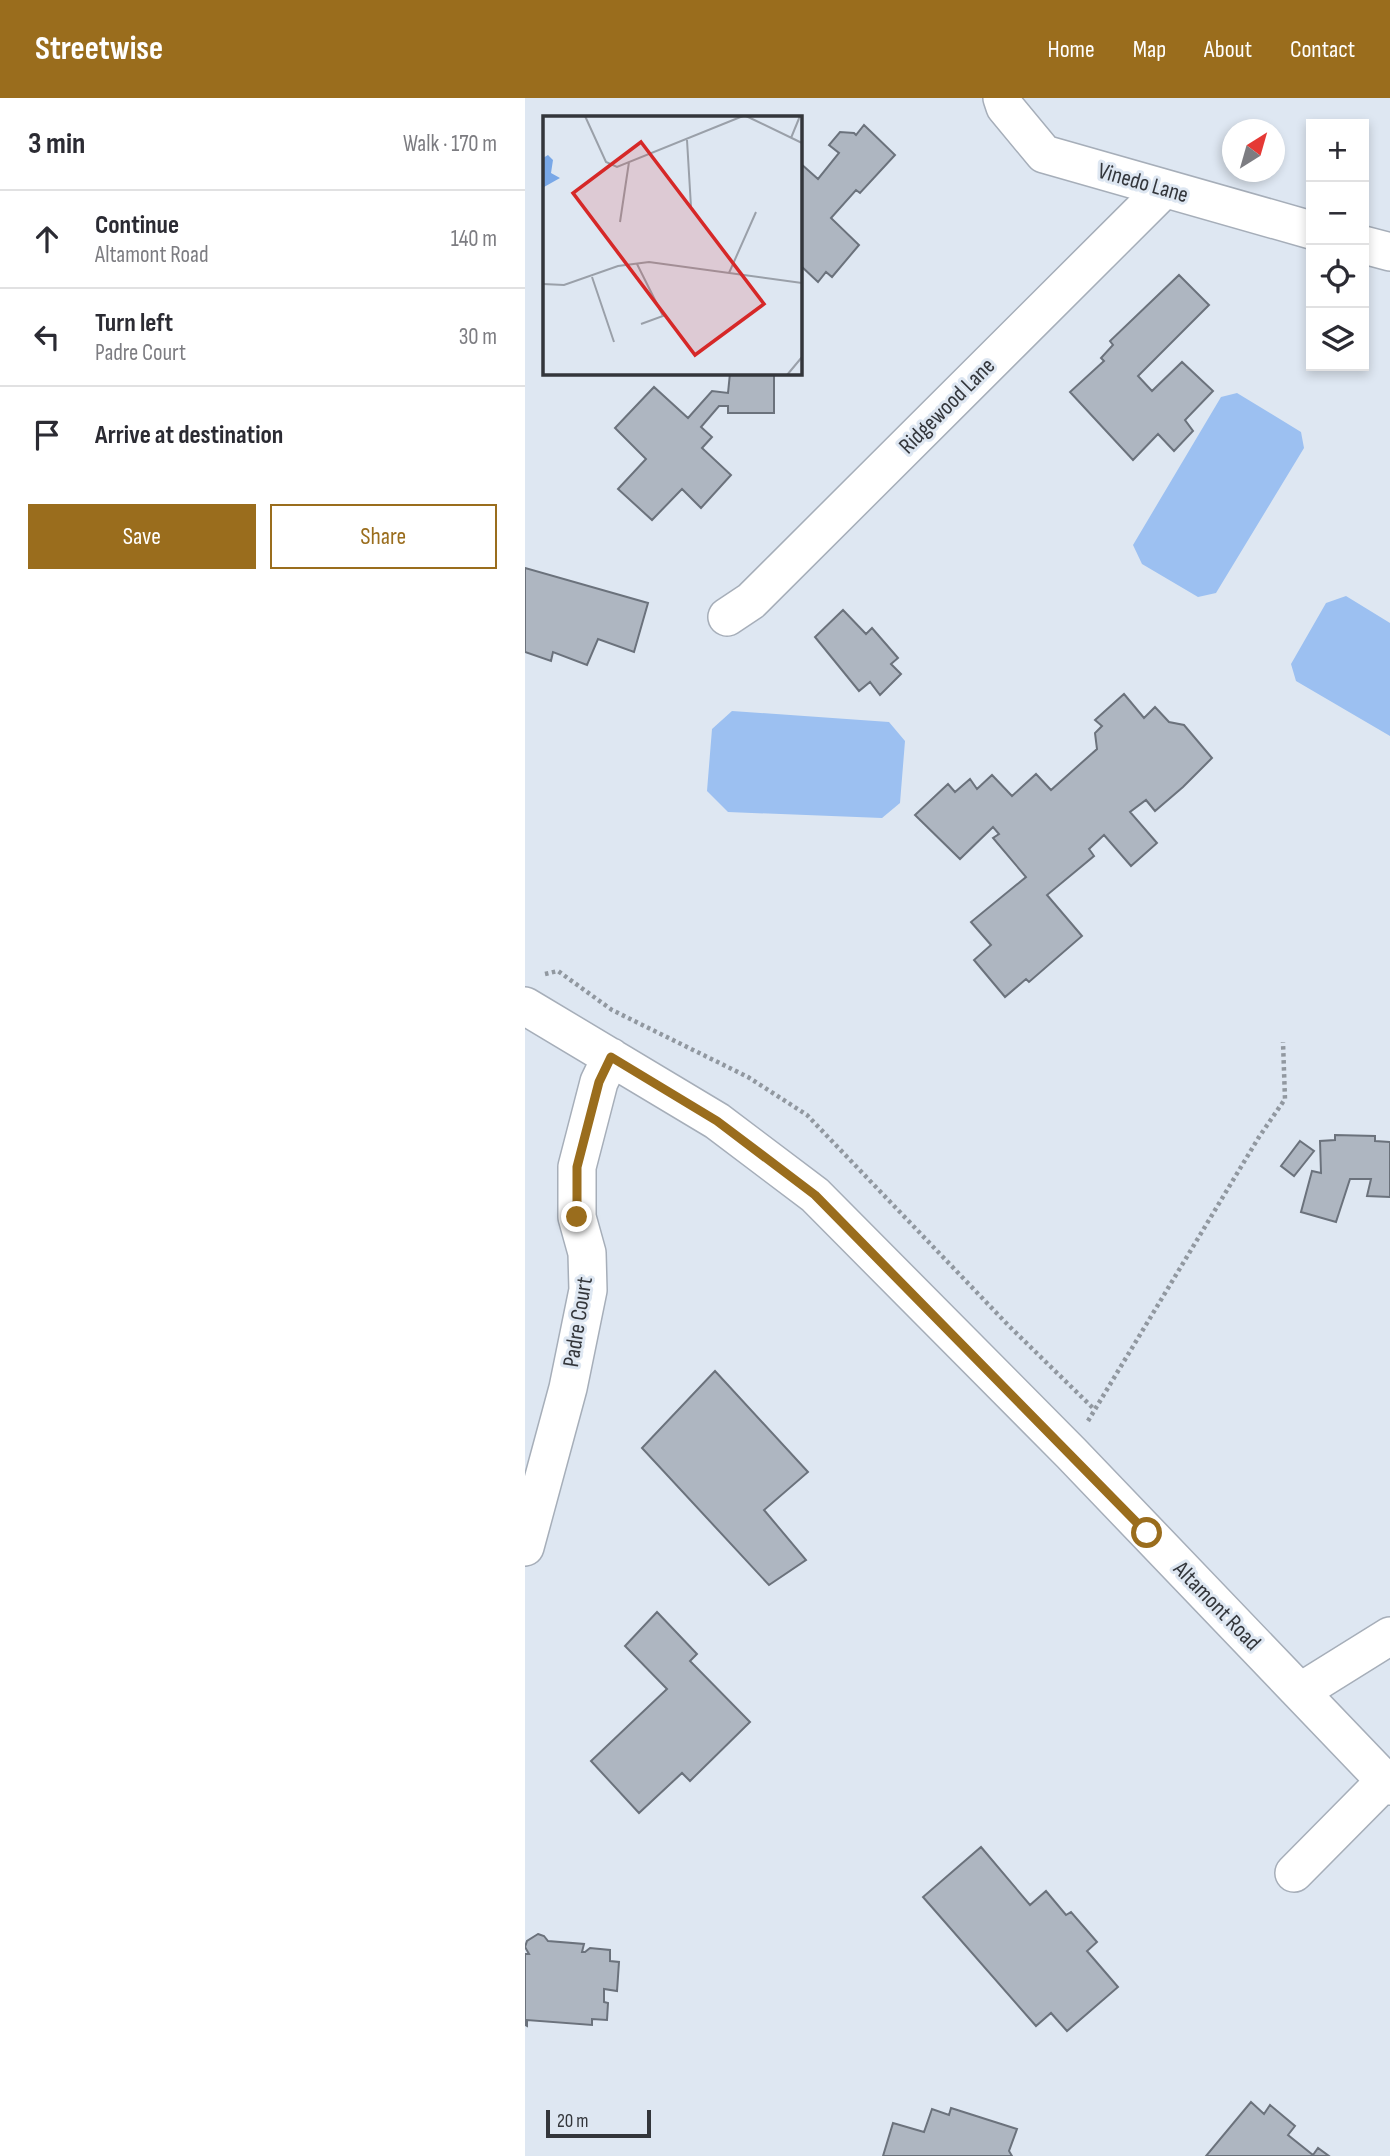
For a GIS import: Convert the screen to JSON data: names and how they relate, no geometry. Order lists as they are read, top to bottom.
{
  "streets": {
    "street": [
      "Vinedo Lane",
      "Ridgewood Lane",
      "Padre Court",
      "Altamont Road"
    ]
  },
  "crossings": [
    ["Vinedo Lane", "Ridgewood Lane"],
    ["Padre Court", "Altamont Road"]
  ],
  "scale_bar": "20 m",
  "north": "top right",
  "page": {
    "header": "Streetwise",
    "nav": [
      "Home",
      "Map",
      "About",
      "Contact"
    ],
    "heading": ["3 min", "Walk · 170 m"],
    "map_buttons": ["+", "−"],
    "list": [
      ["Continue", "Altamont Road", "140 m"],
      ["Turn left", "Padre Court", "30 m"],
      "Arrive at destination"
    ],
    "buttons": ["Save", "Share"],
    "scale": "20 m"
  }
}
